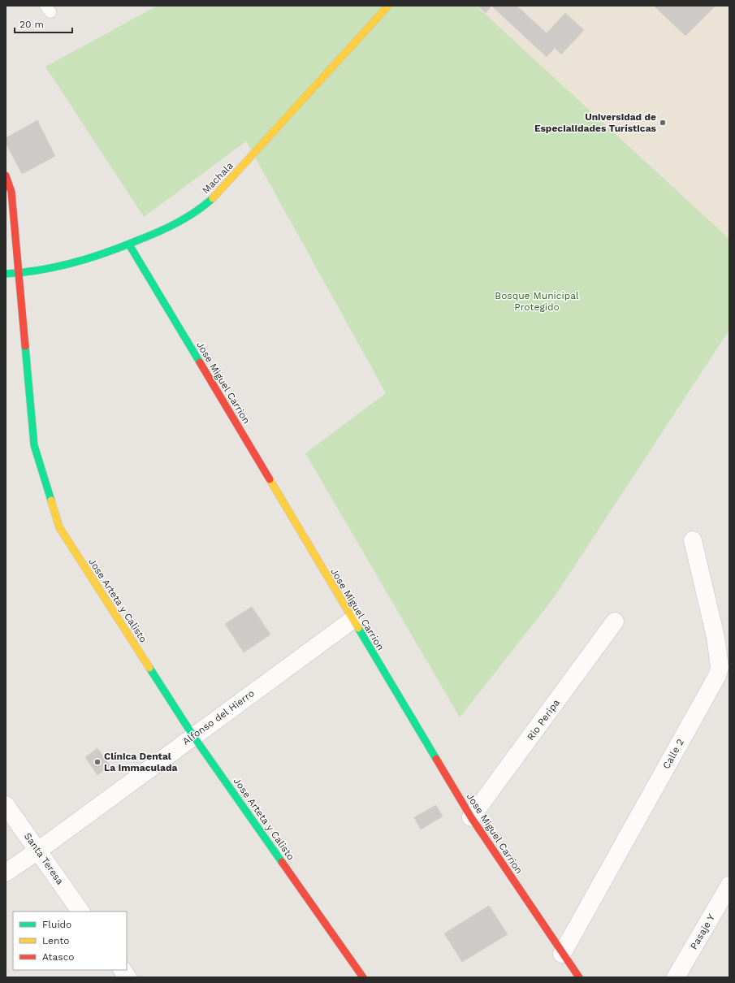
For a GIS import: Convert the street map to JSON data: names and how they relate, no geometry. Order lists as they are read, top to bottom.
{
  "streets": {
    "street": [
      "Machala",
      "Jose Miguel Carrion",
      "Jose Arteta y Calisto",
      "Alfonso del Hierro",
      "Rio Peripa",
      "Calle 2",
      "Santa Teresa",
      "Pasaje Y"
    ]
  },
  "crossings": [
    ["Machala", "Jose Miguel Carrion"],
    ["Machala", "Jose Arteta y Calisto"],
    ["Jose Miguel Carrion", "Alfonso del Hierro"],
    ["Jose Miguel Carrion", "Rio Peripa"],
    ["Jose Miguel Carrion", "Calle 2"],
    ["Jose Arteta y Calisto", "Alfonso del Hierro"],
    ["Alfonso del Hierro", "Santa Teresa"]
  ],
  "parks": ["Bosque Municipal Protegido"],
  "places": ["Universidad de Especialidades Turísticas", "Clínica Dental La Immaculada"],
  "legend": ["Fluido", "Lento", "Atasco"],
  "scale_bar": "20 m"
}
